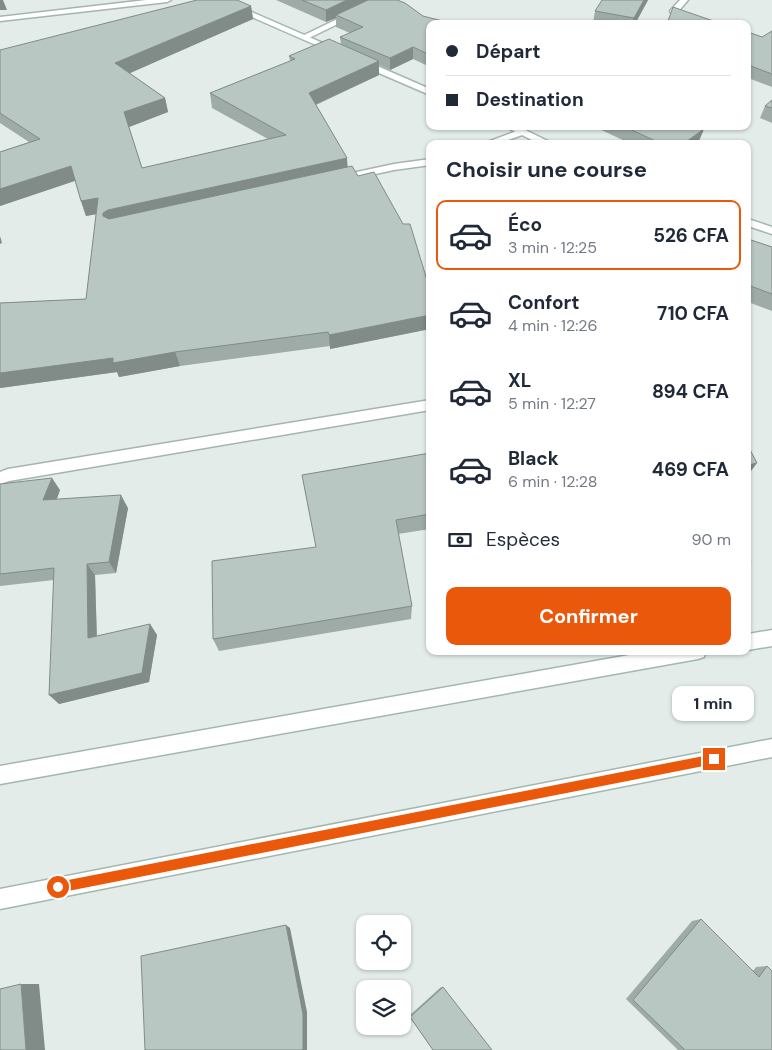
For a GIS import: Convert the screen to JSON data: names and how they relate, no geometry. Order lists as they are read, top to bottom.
{
  "page": {
    "banner": ["Départ", "Destination"],
    "heading": "Choisir une course",
    "list": [
      {
        "name": "Éco",
        "note": "3 min · 12:25",
        "value": "526 CFA"
      },
      {
        "name": "Confort",
        "note": "4 min · 12:26",
        "value": "710 CFA"
      },
      {
        "name": "XL",
        "note": "5 min · 12:27",
        "value": "894 CFA"
      },
      {
        "name": "Black",
        "note": "6 min · 12:28",
        "value": "469 CFA"
      }
    ],
    "pay": ["Espèces", "90 m"],
    "buttons": "Confirmer",
    "bubble": "1 min"
  }
}
